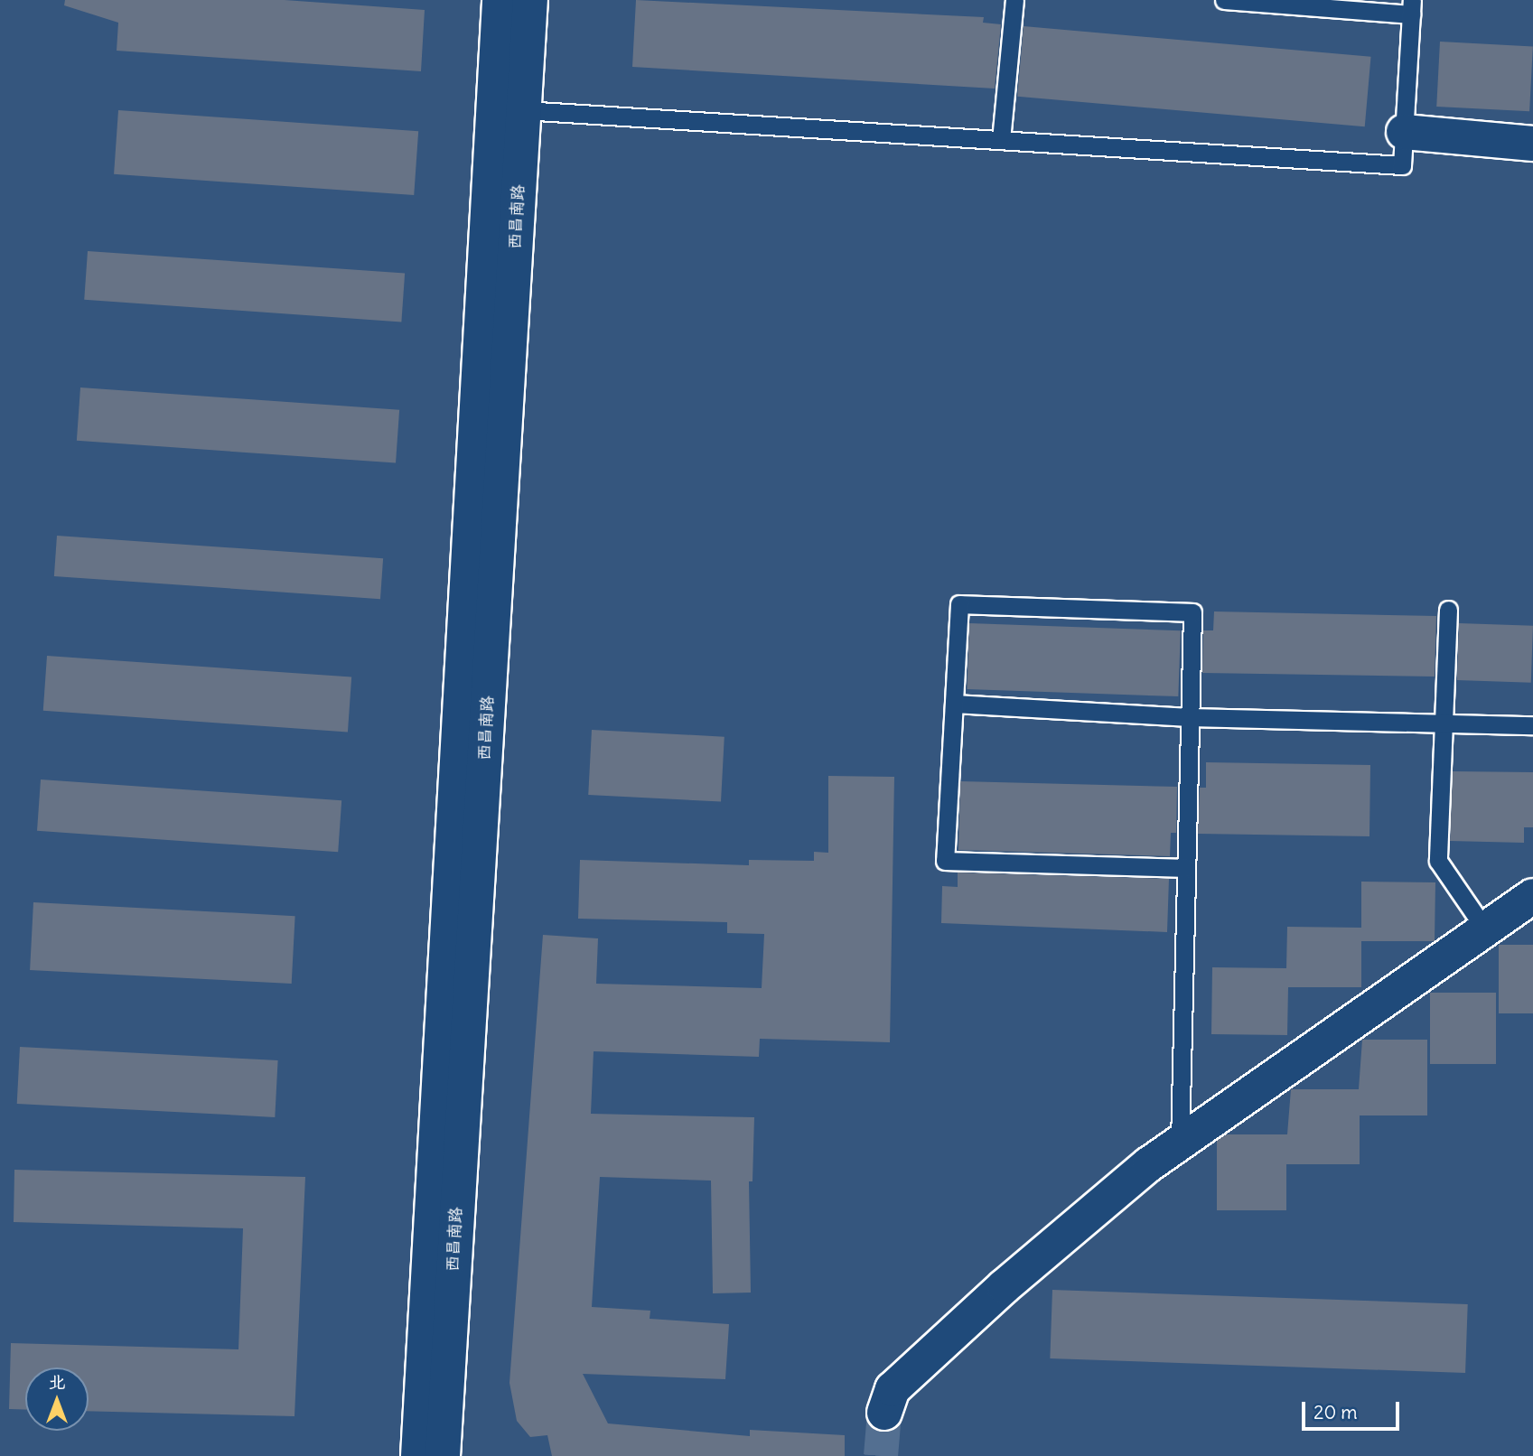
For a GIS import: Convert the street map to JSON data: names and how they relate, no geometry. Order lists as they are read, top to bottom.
{
  "streets": {
    "street": ["西昌南路"]
  },
  "scale_bar": "20 m",
  "north": "top"
}
